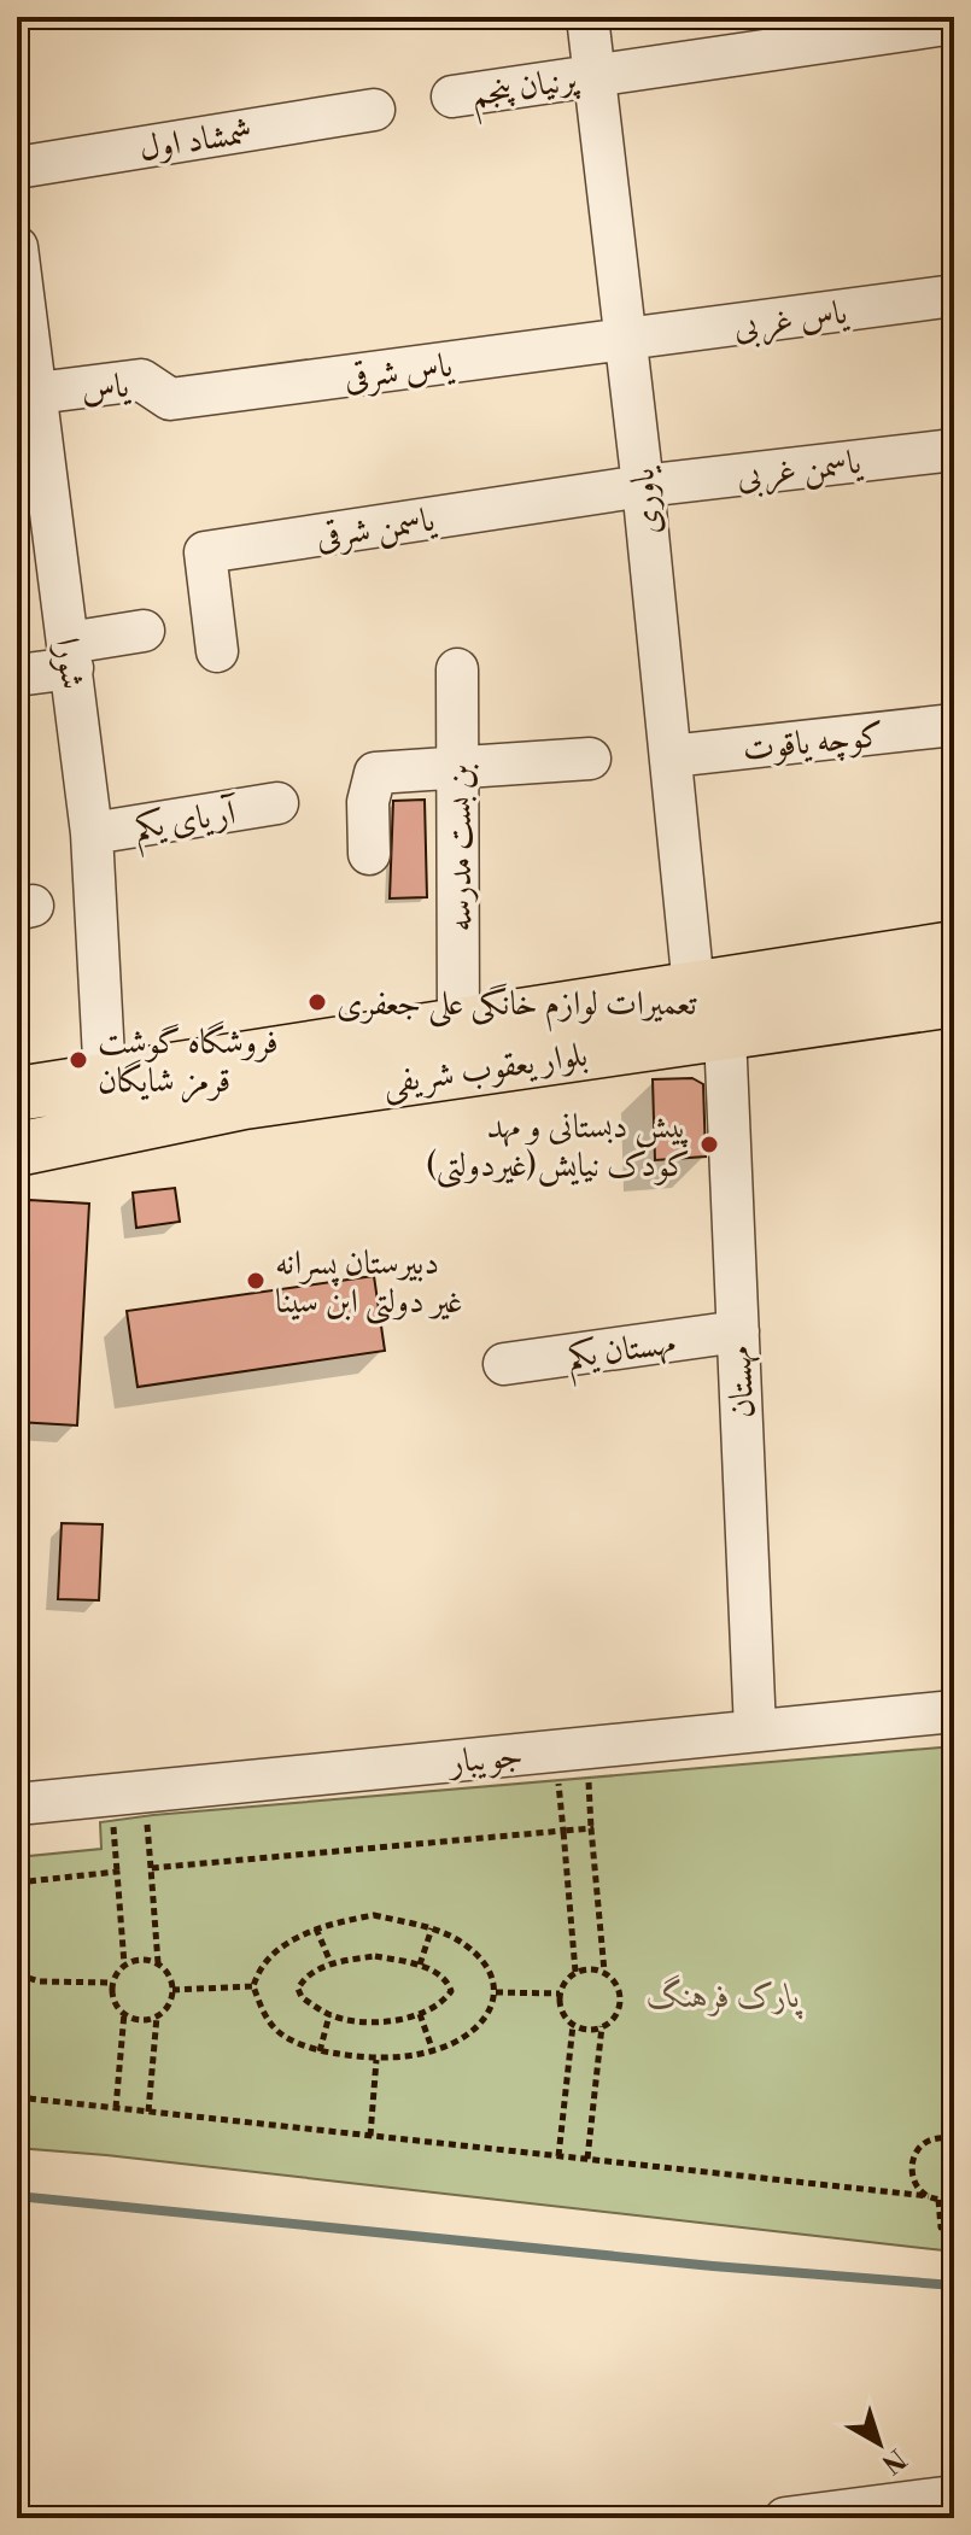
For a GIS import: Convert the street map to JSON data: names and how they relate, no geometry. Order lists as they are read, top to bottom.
{
  "streets": {
    "main road": ["بلوار یعقوب شریفی"],
    "street": [
      "پرنیان پنجم",
      "شمشاد اول",
      "یاس غربی",
      "یاس شرقی",
      "یاس",
      "یاسمن غربی",
      "یاوری",
      "یاسمن شرقی",
      "شورا",
      "کوچه یاقوت",
      "آریای یکم",
      "بن بست مدرسه",
      "مهستان یکم",
      "مهستان",
      "جویبار"
    ]
  },
  "crossings": [
    ["پرنیان پنجم", "یاوری"],
    ["یاس غربی", "یاس شرقی"],
    ["یاس غربی", "یاوری"],
    ["یاس شرقی", "یاس"],
    ["یاس شرقی", "یاوری"],
    ["یاس", "شورا"],
    ["یاسمن غربی", "یاوری"],
    ["یاسمن غربی", "یاسمن شرقی"],
    ["یاوری", "یاسمن شرقی"],
    ["یاوری", "کوچه یاقوت"],
    ["یاوری", "بلوار یعقوب شریفی"],
    ["شورا", "آریای یکم"],
    ["شورا", "بلوار یعقوب شریفی"],
    ["بن بست مدرسه", "بلوار یعقوب شریفی"],
    ["بلوار یعقوب شریفی", "مهستان"],
    ["مهستان یکم", "مهستان"],
    ["مهستان", "جویبار"]
  ],
  "parks": ["پارک فرهنگ"],
  "places": [
    "تعمیرات لوازم خانگی علی جعفری",
    "فروشگاه گوشت قرمز شایگان",
    "پیش دبستانی و مهد کودک نیایش(غیردولتی)",
    "دبیرستان پسرانه غیر دولتی ابن سینا"
  ],
  "north": "bottom right"
}
